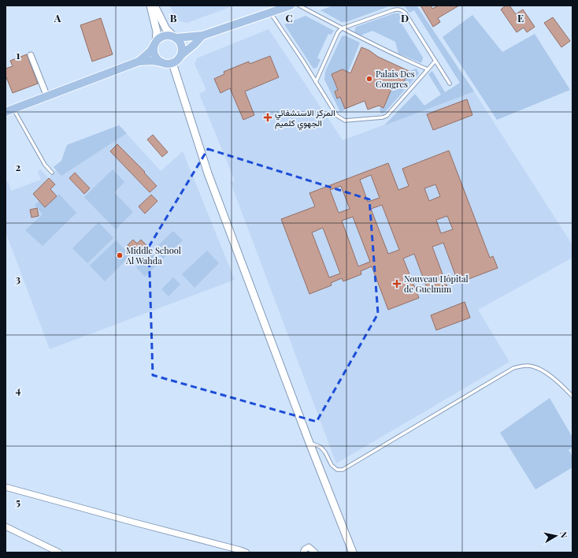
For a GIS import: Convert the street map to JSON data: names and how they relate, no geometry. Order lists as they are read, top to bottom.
{
  "places": {
    "other": ["Palais Des Congres", "Middle School Al Wahda"],
    "health": ["المركز الاستشفائي الجهوي كلميم", "Nouveau Hôpital de Guelmim"]
  },
  "north": "right",
  "grid": {
    "columns": [
      "A",
      "B",
      "C",
      "D",
      "E"
    ],
    "rows": [
      "1",
      "2",
      "3",
      "4",
      "5"
    ]
  }
}
